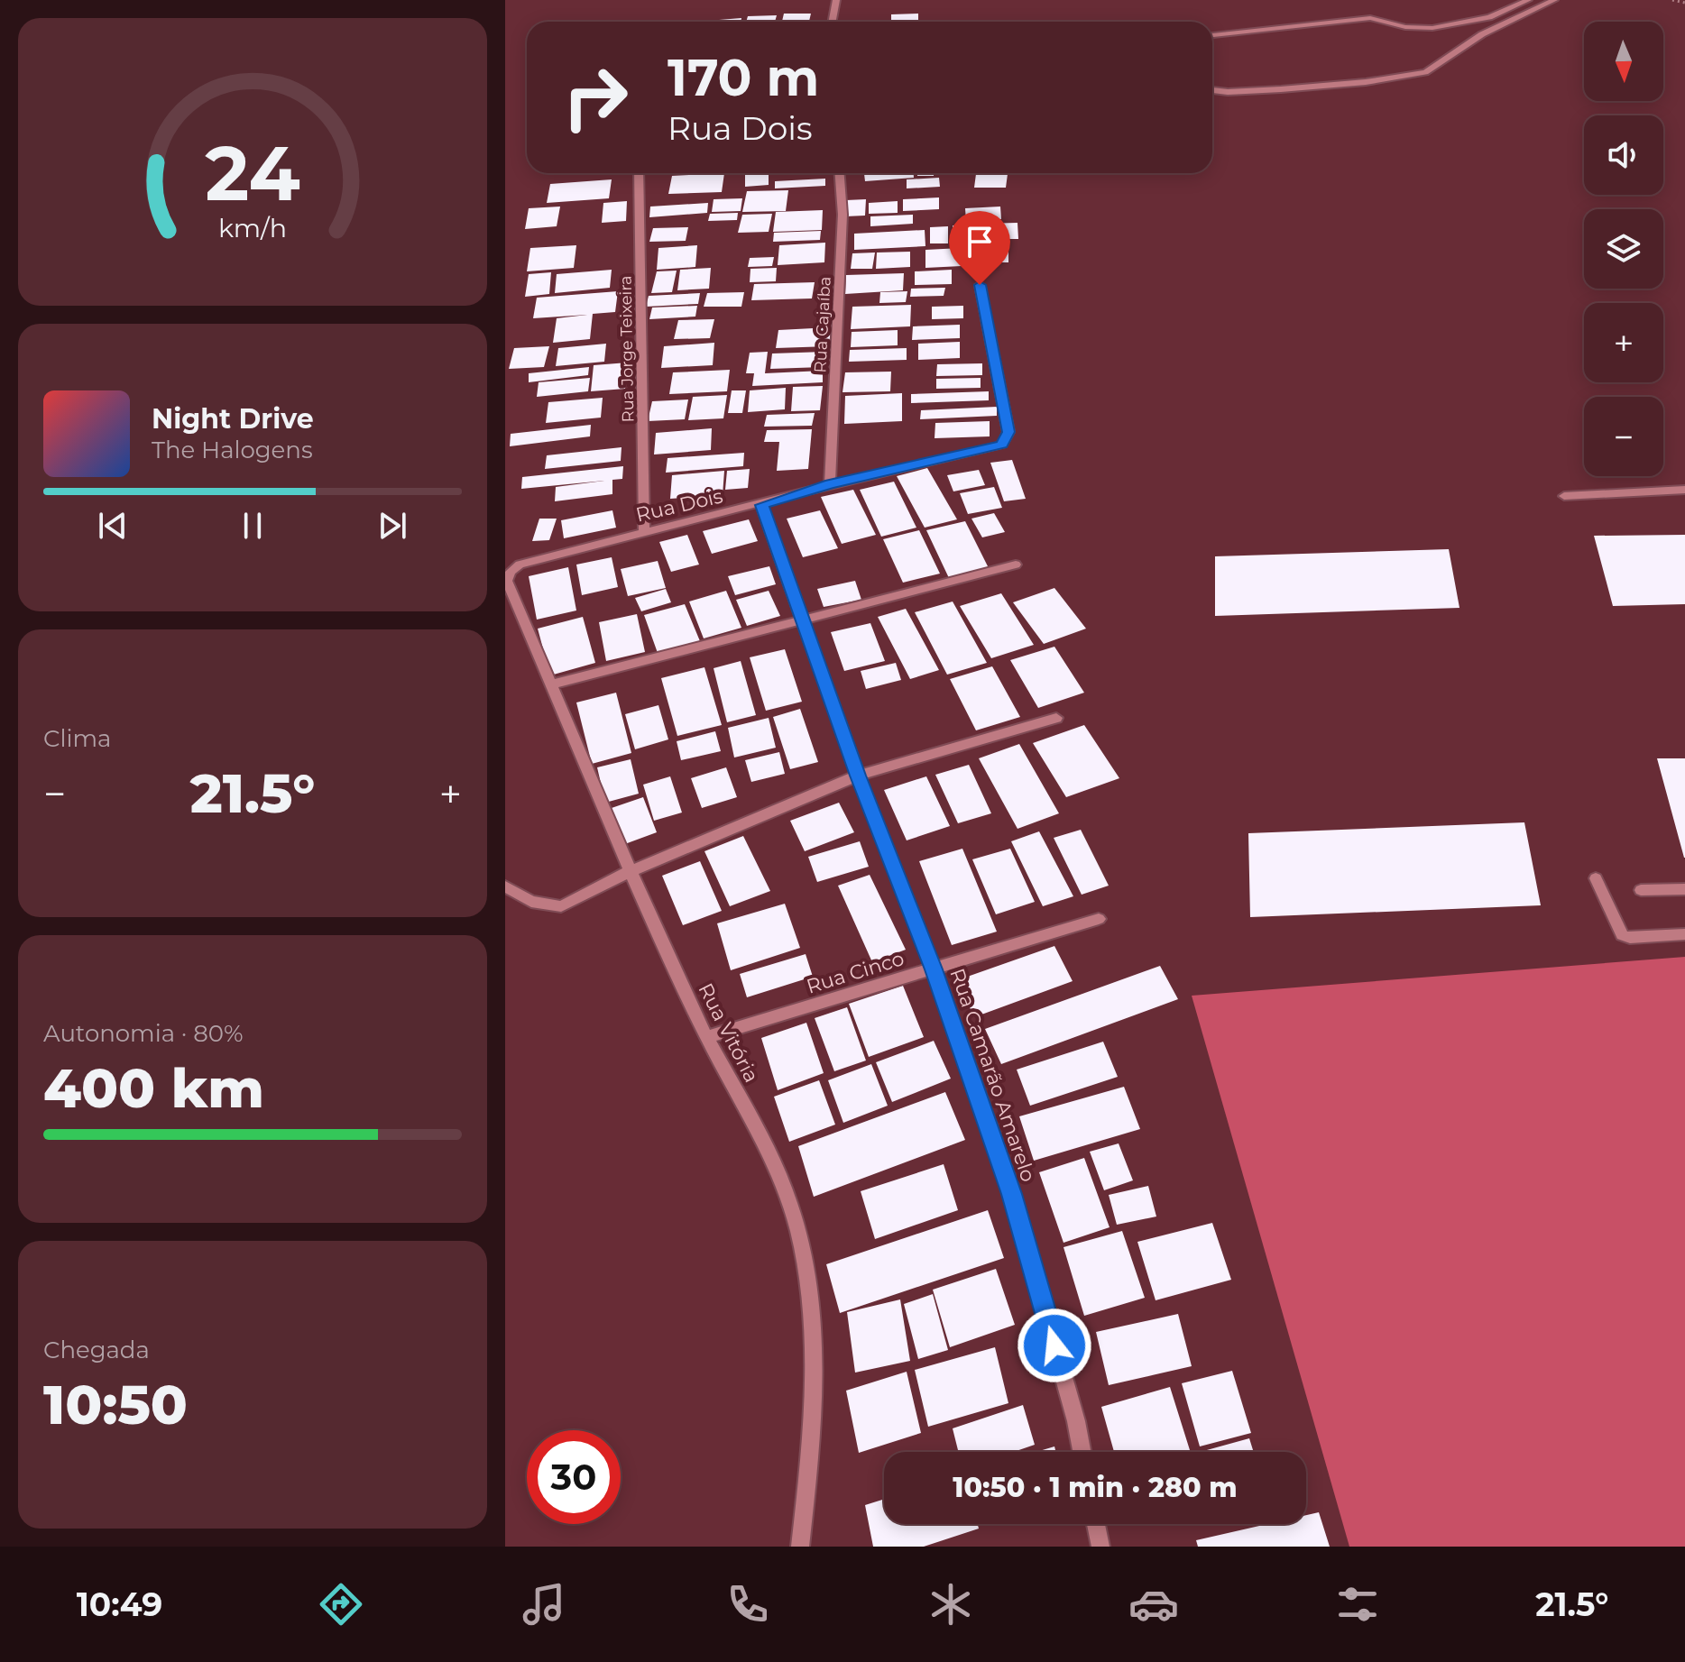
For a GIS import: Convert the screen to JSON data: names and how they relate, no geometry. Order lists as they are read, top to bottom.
{
  "streets": {
    "street": [
      "Rua Cajaíba",
      "Rua Jorge Teixeira",
      "Rua Dois",
      "Rua Cinco",
      "Rua Vitória",
      "Rua Camarão Amarelo"
    ]
  },
  "crossings": [
    ["Rua Cajaíba", "Rua Dois"],
    ["Rua Jorge Teixeira", "Rua Dois"],
    ["Rua Dois", "Rua Vitória"],
    ["Rua Dois", "Rua Camarão Amarelo"],
    ["Rua Cinco", "Rua Vitória"],
    ["Rua Cinco", "Rua Camarão Amarelo"]
  ],
  "north": "bottom",
  "page": {
    "map_buttons": ["+", "−"],
    "turn": ["170 m", "Rua Dois"],
    "song": ["Night Drive", "The Halogens"],
    "tile": [
      "Clima",
      ["Autonomia · 80%", "400 km"],
      ["Chegada", "10:50"]
    ],
    "heat": ["−", "21.5°", "+"],
    "limit": "30",
    "trip": "10:50 · 1 min · 280 m",
    "tabs": ["10:49", "21.5°"],
    "gauge": ["24", "km/h"]
  }
}
